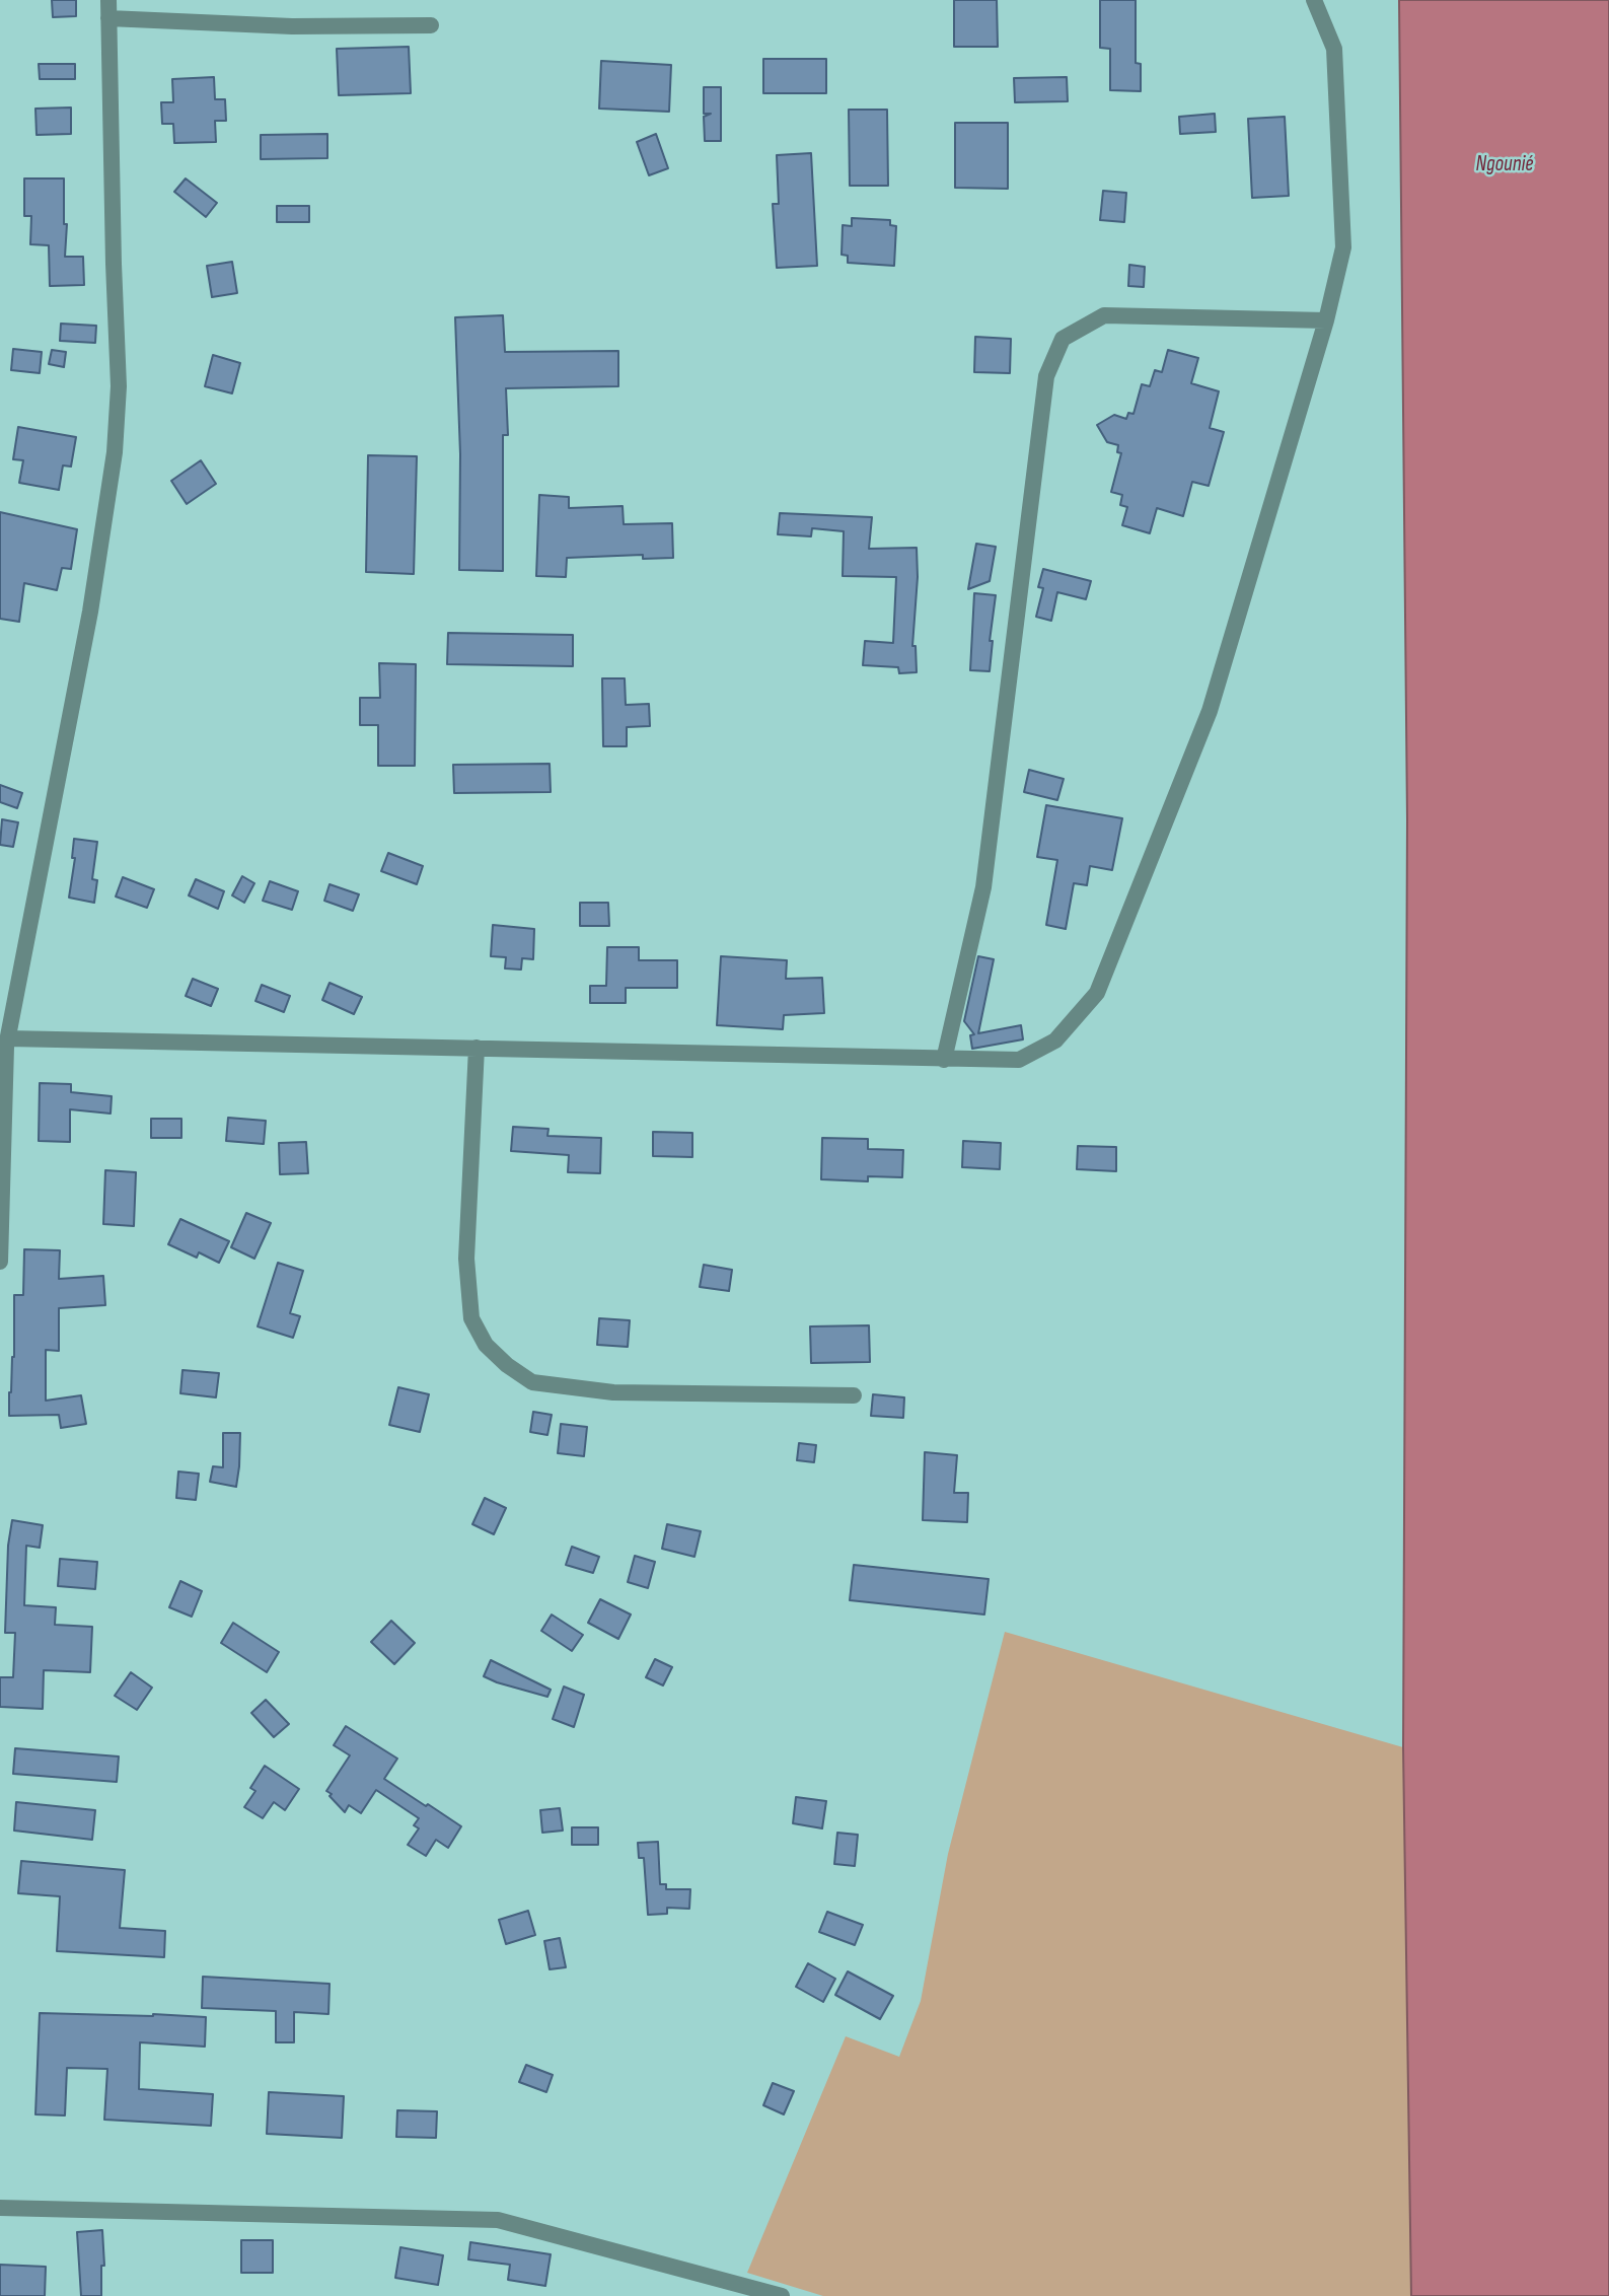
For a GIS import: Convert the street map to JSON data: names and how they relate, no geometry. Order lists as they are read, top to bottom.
{
  "water": ["Ngounié"]
}
